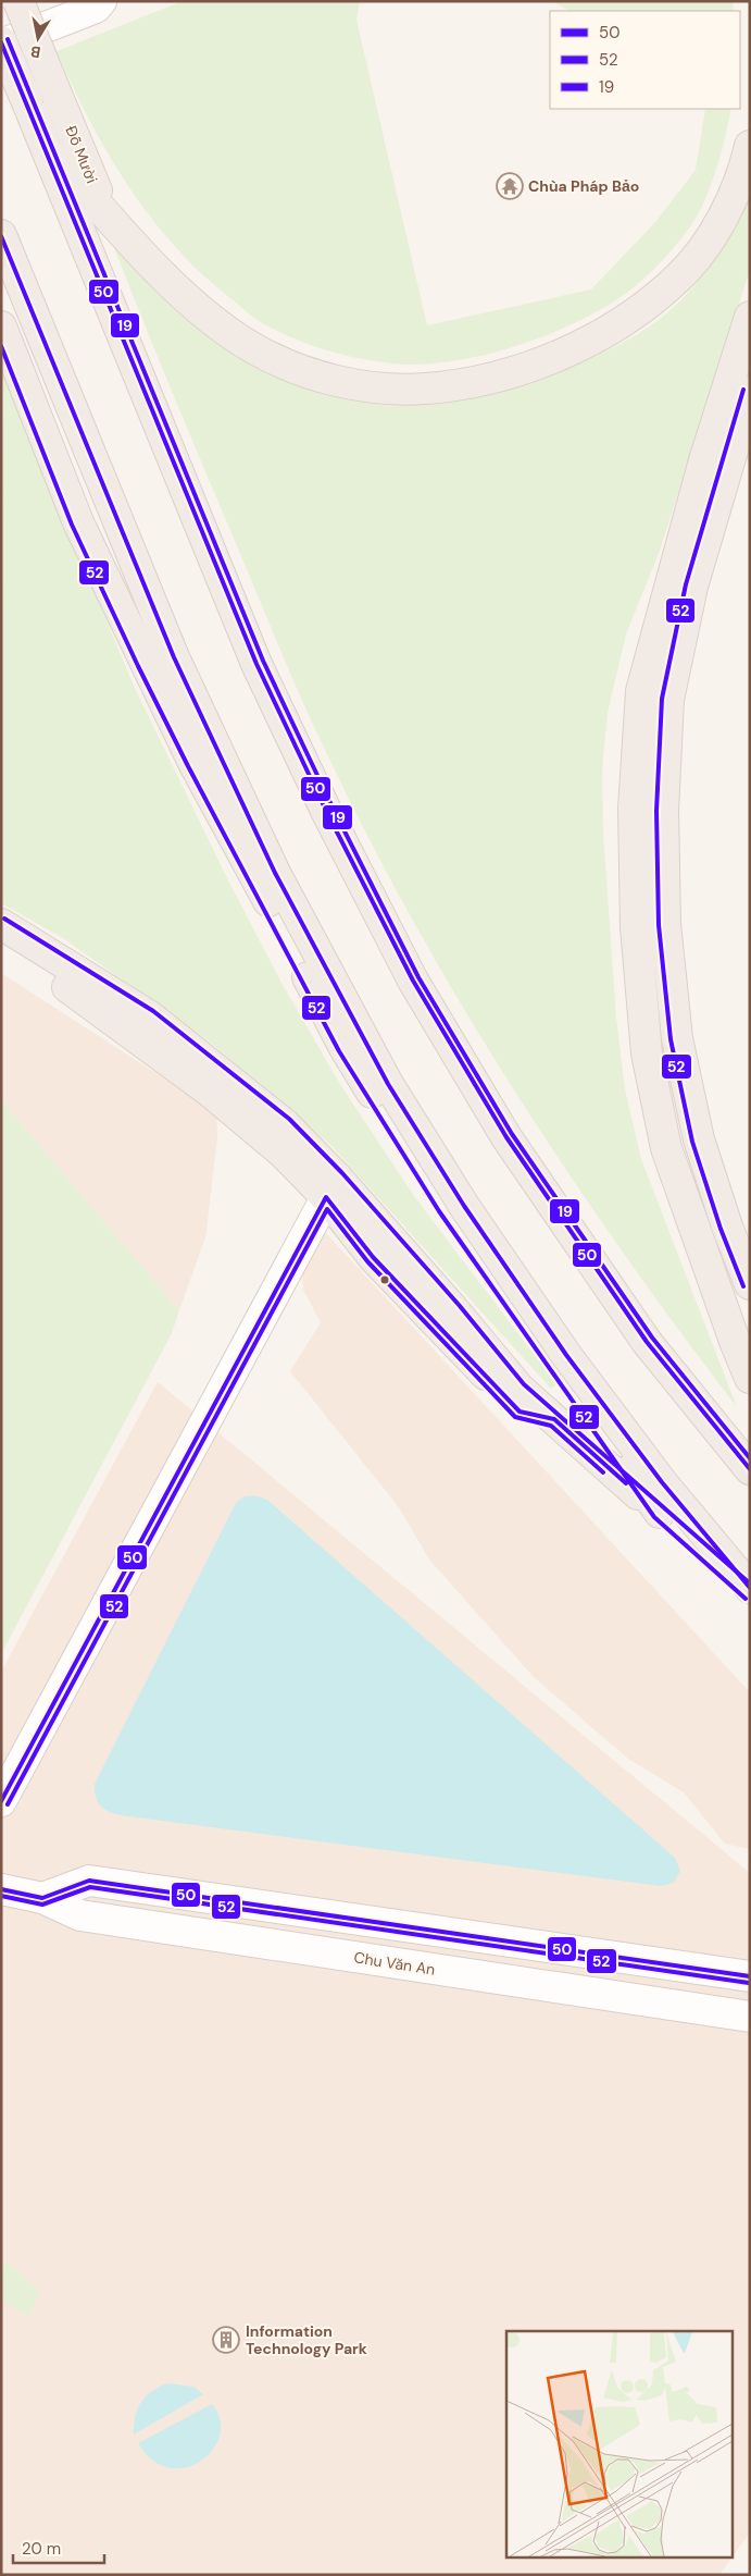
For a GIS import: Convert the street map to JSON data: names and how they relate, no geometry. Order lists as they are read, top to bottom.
{
  "streets": {
    "highway": ["Đỗ Mười"],
    "street": ["Chu Văn An"]
  },
  "places": {
    "temple": ["Chùa Pháp Bảo"],
    "building": ["Information Technology Park"]
  },
  "lines": ["transit line 19", "transit line 50", "transit line 52"],
  "legend": ["50", "52", "19"],
  "scale_bar": "20 m",
  "north": "bottom"
}
